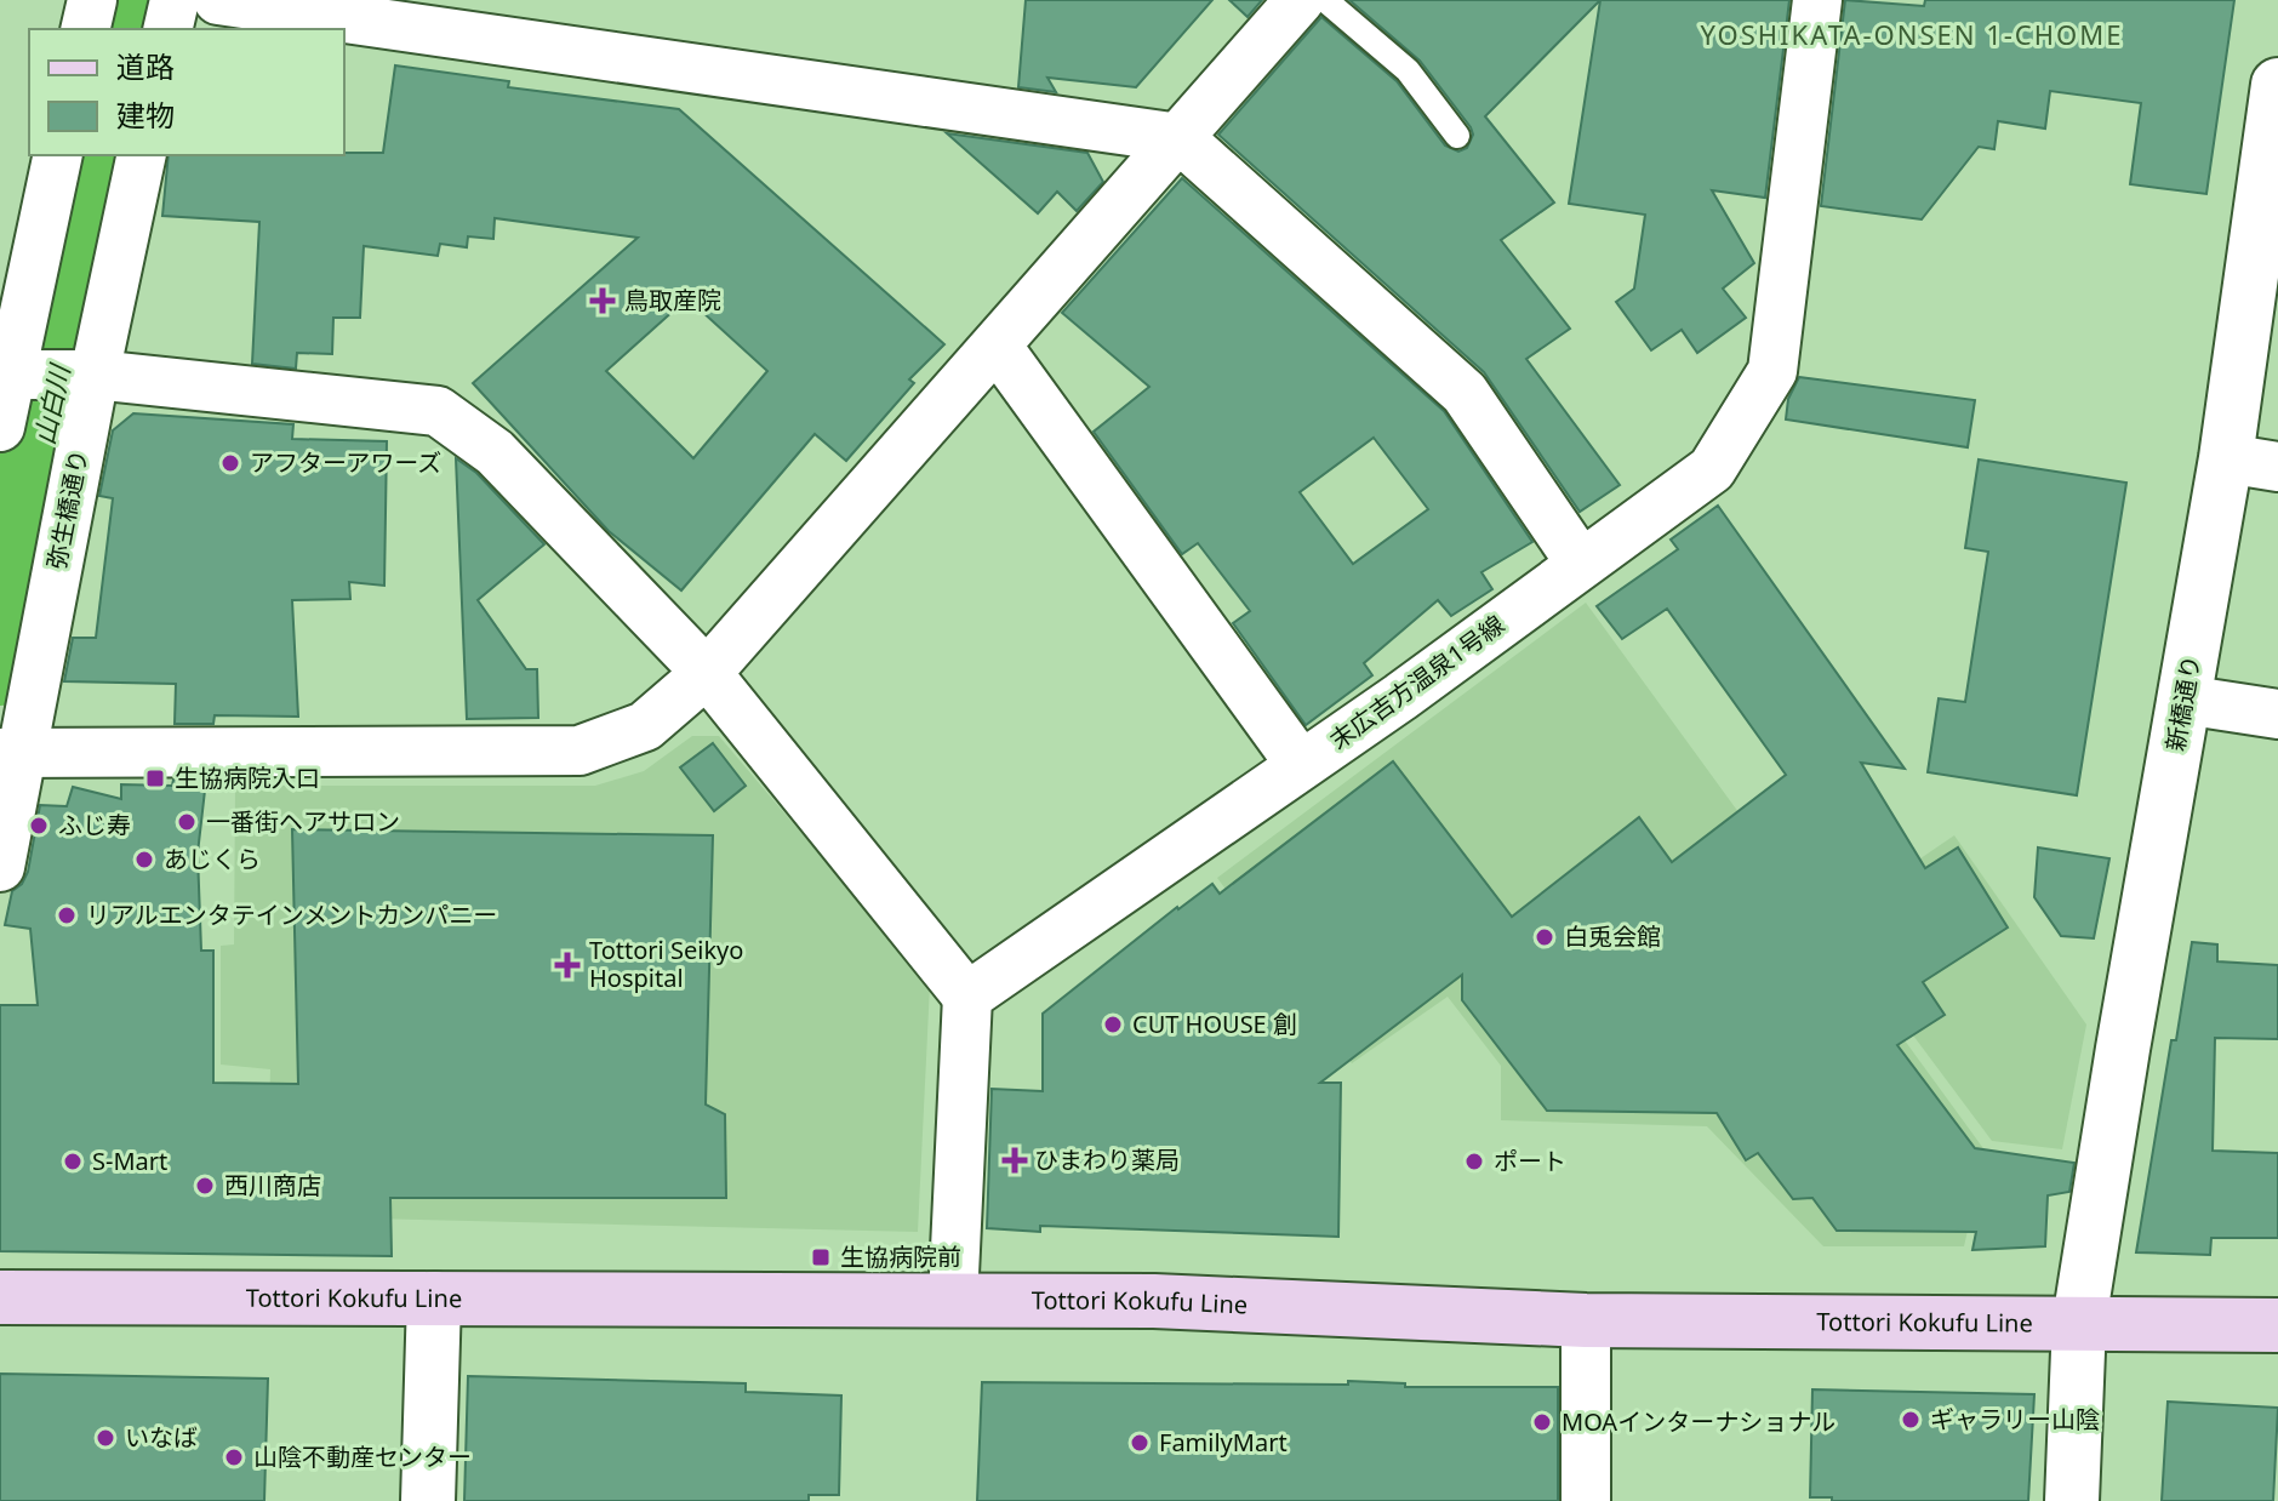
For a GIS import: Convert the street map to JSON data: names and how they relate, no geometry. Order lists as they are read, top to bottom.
{
  "streets": {
    "main road": ["Tottori Kokufu Line"],
    "street": ["弥生橋通り", "末広吉方温泉1号線", "新橋通り"]
  },
  "crossings": [
    ["新橋通り", "Tottori Kokufu Line"]
  ],
  "districts": ["YOSHIKATA-ONSEN 1-CHOME"],
  "water": ["山白川"],
  "places": {
    "health": ["鳥取産院", "Tottori Seikyo Hospital", "ひまわり薬局"],
    "other": [
      "アフターアワーズ",
      "一番街ヘアサロン",
      "ふじ寿",
      "あじくら",
      "リアルエンタテインメントカンパニー",
      "白兎会館",
      "CUT HOUSE 創",
      "S-Mart",
      "ポート",
      "西川商店",
      "ギャラリー山陰",
      "MOAインターナショナル",
      "いなば",
      "FamilyMart",
      "山陰不動産センター"
    ],
    "transit": ["生協病院入口", "生協病院前"]
  },
  "legend": ["道路", "建物"]
}
